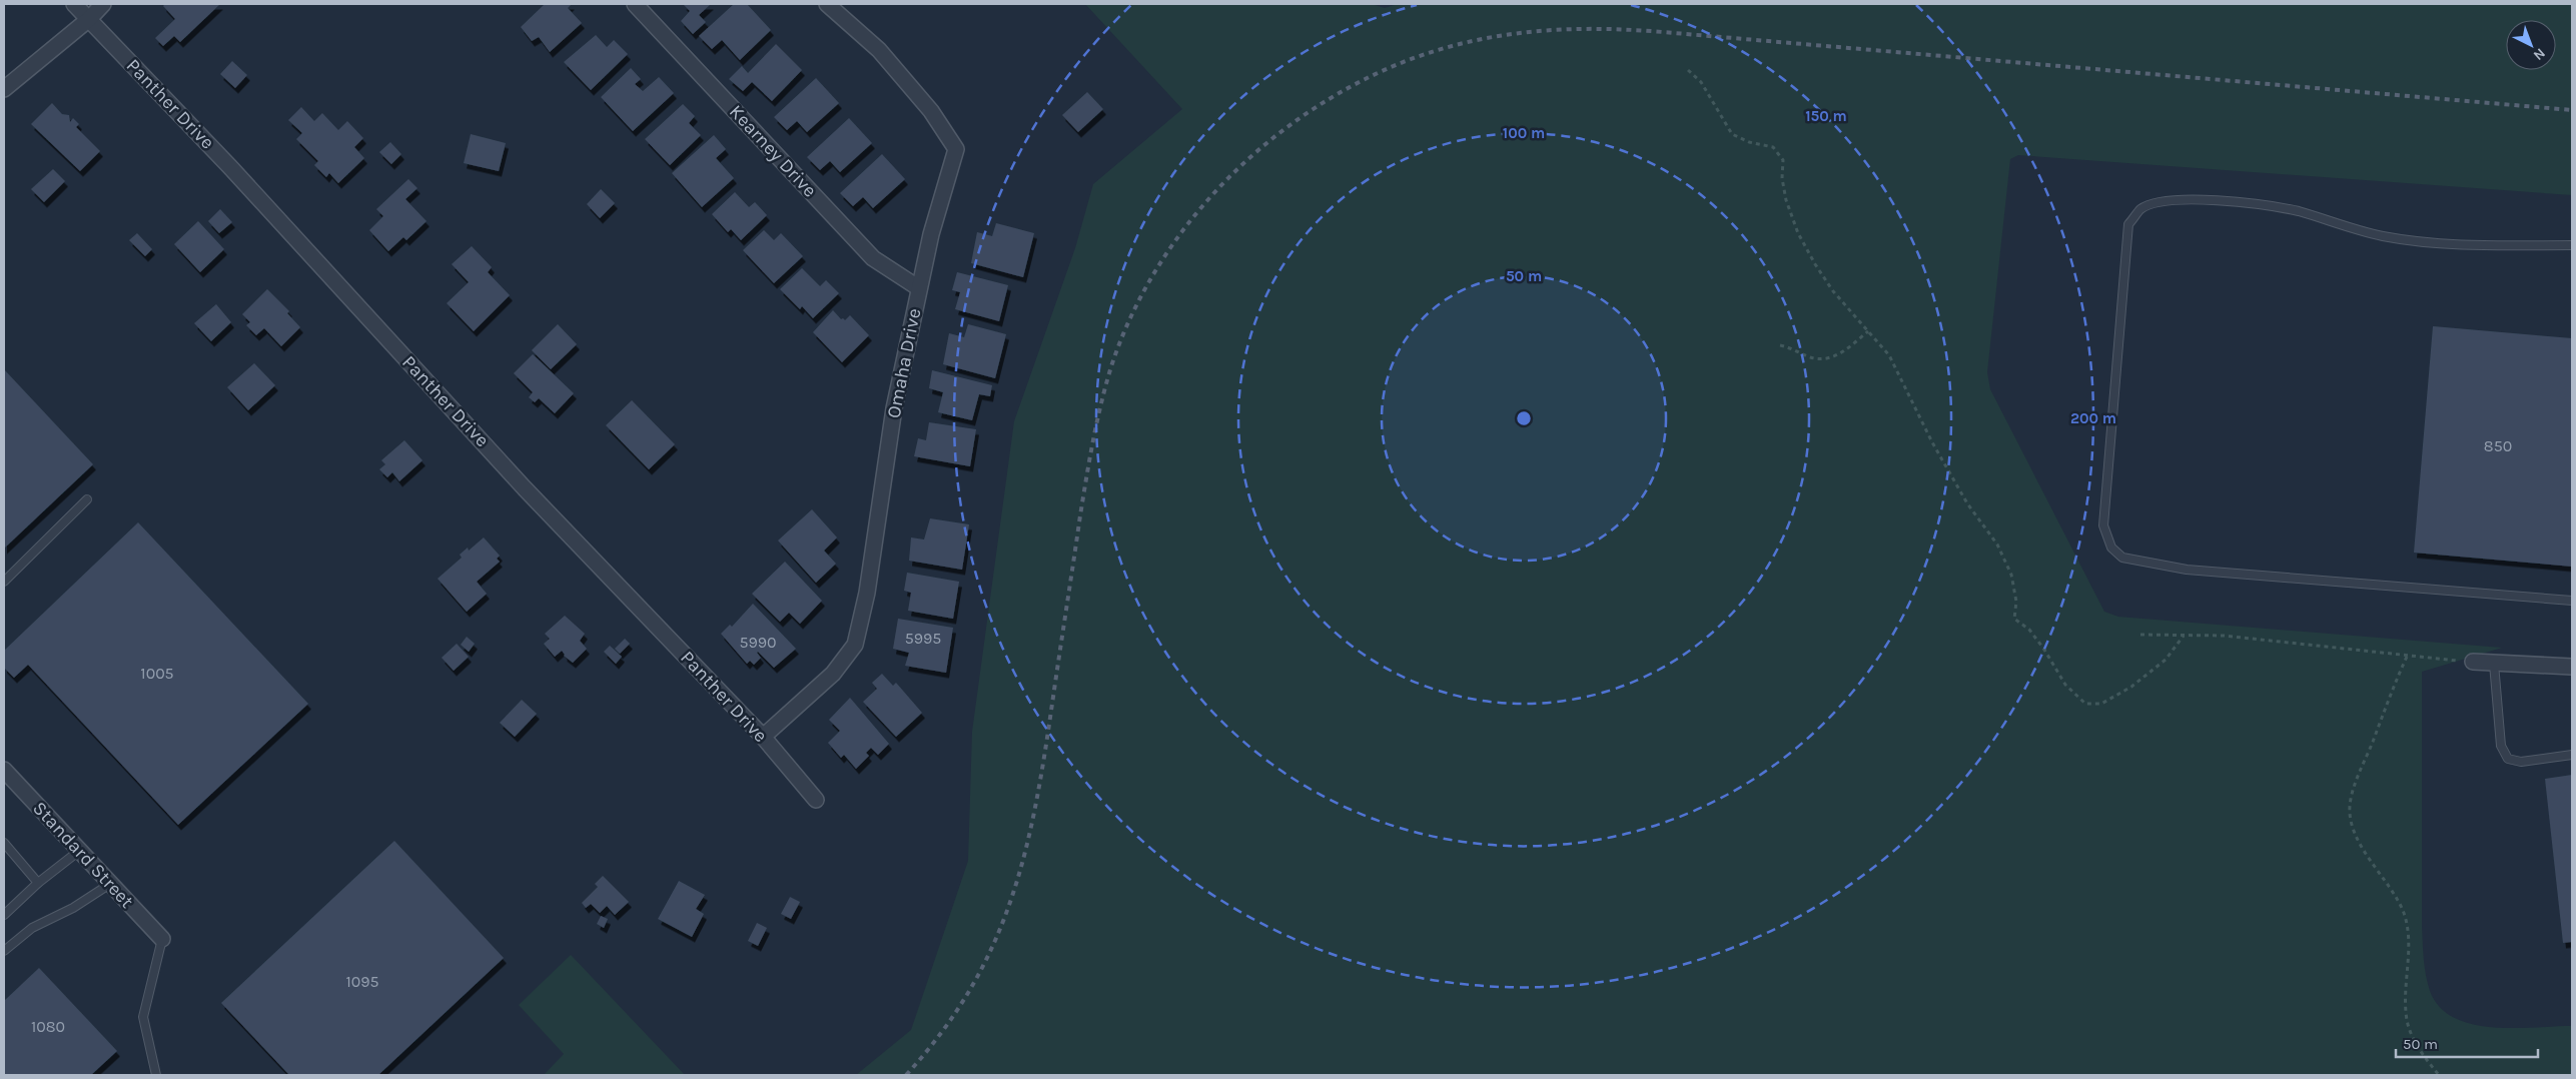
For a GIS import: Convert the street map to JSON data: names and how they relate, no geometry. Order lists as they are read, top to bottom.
{
  "streets": {
    "street": [
      "Panther Drive",
      "Kearney Drive",
      "Omaha Drive",
      "Standard Street"
    ]
  },
  "crossings": [
    ["Panther Drive", "Omaha Drive"],
    ["Kearney Drive", "Omaha Drive"]
  ],
  "house_numbers": [
    "850",
    "5995",
    "5990",
    "1005",
    "1095",
    "1080"
  ],
  "scale_bar": "50 m",
  "north": "bottom right",
  "rings": [
    "150 m",
    "100 m",
    "50 m",
    "200 m"
  ]
}
